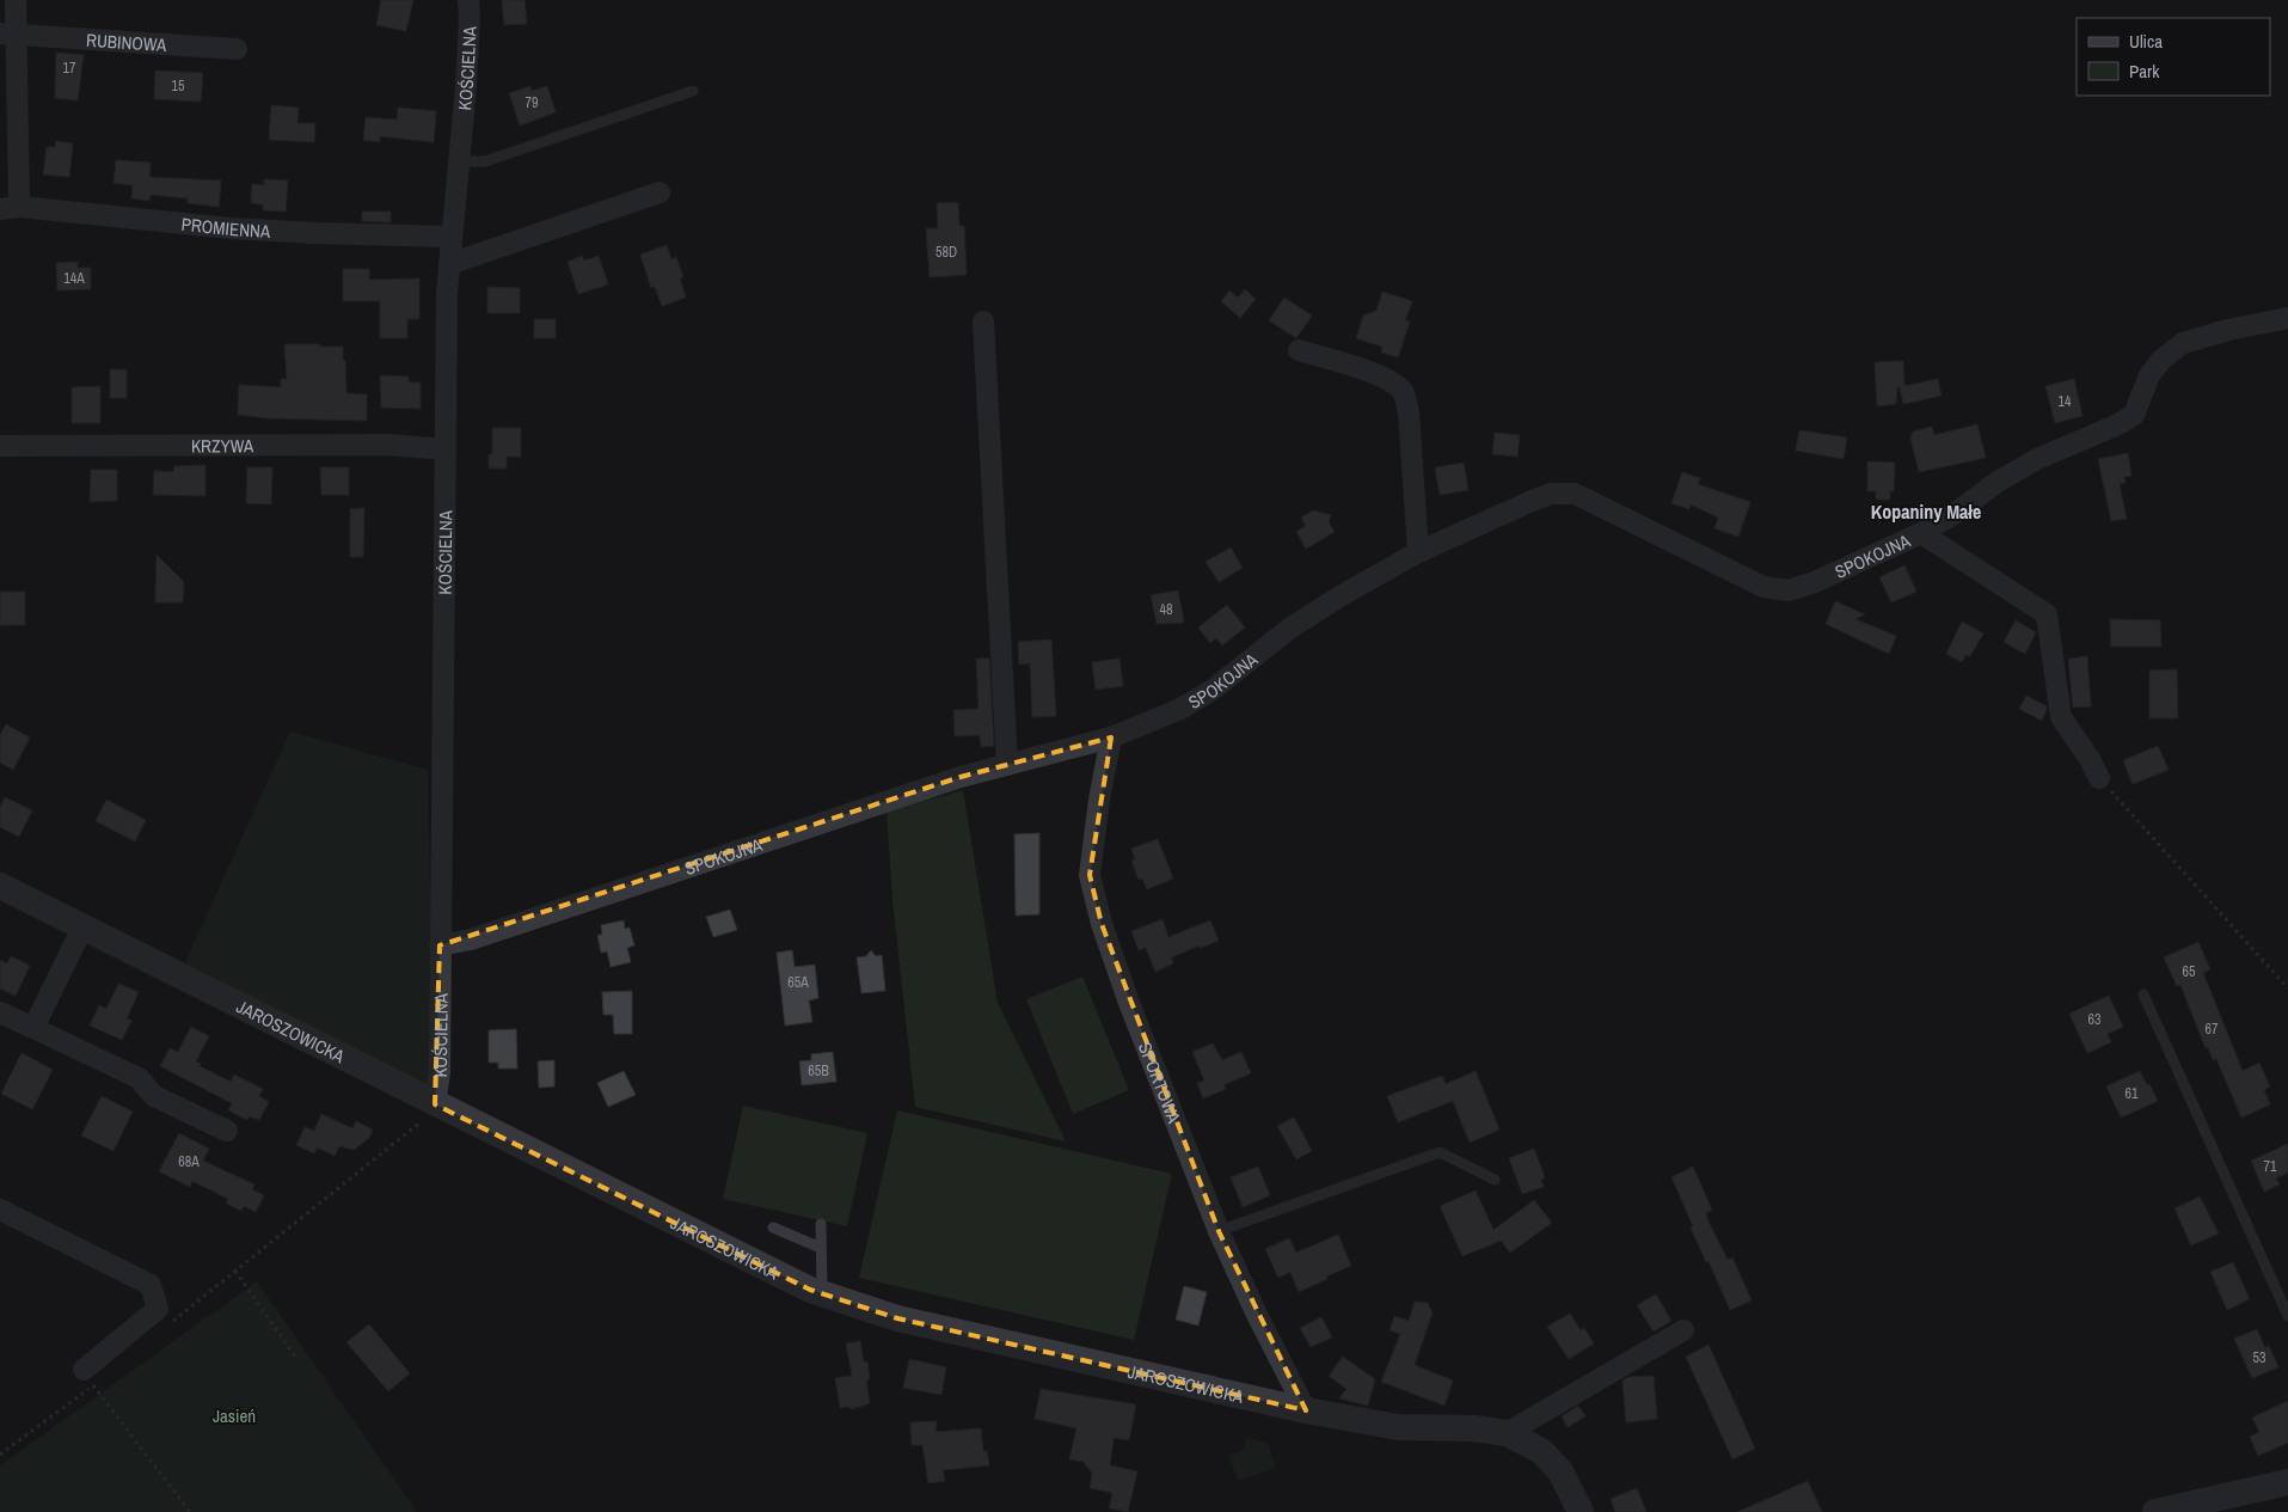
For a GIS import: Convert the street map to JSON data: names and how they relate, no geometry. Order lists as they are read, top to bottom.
{
  "streets": {
    "street": [
      "RUBINOWA",
      "KOŚCIELNA",
      "PROMIENNA",
      "KRZYWA",
      "SPOKOJNA",
      "JAROSZOWICKA",
      "SPORTOWA"
    ]
  },
  "crossings": [
    ["KOŚCIELNA", "PROMIENNA"],
    ["KOŚCIELNA", "KRZYWA"],
    ["KOŚCIELNA", "SPOKOJNA"],
    ["KOŚCIELNA", "JAROSZOWICKA"],
    ["SPOKOJNA", "SPORTOWA"],
    ["JAROSZOWICKA", "SPORTOWA"]
  ],
  "districts": ["Kopaniny Małe"],
  "parks": ["Jasień"],
  "house_numbers": [
    "17",
    "15",
    "79",
    "58D",
    "14A",
    "14",
    "48",
    "65",
    "65A",
    "63",
    "67",
    "65B",
    "61",
    "68A",
    "71",
    "53"
  ],
  "legend": ["Ulica", "Park"]
}
